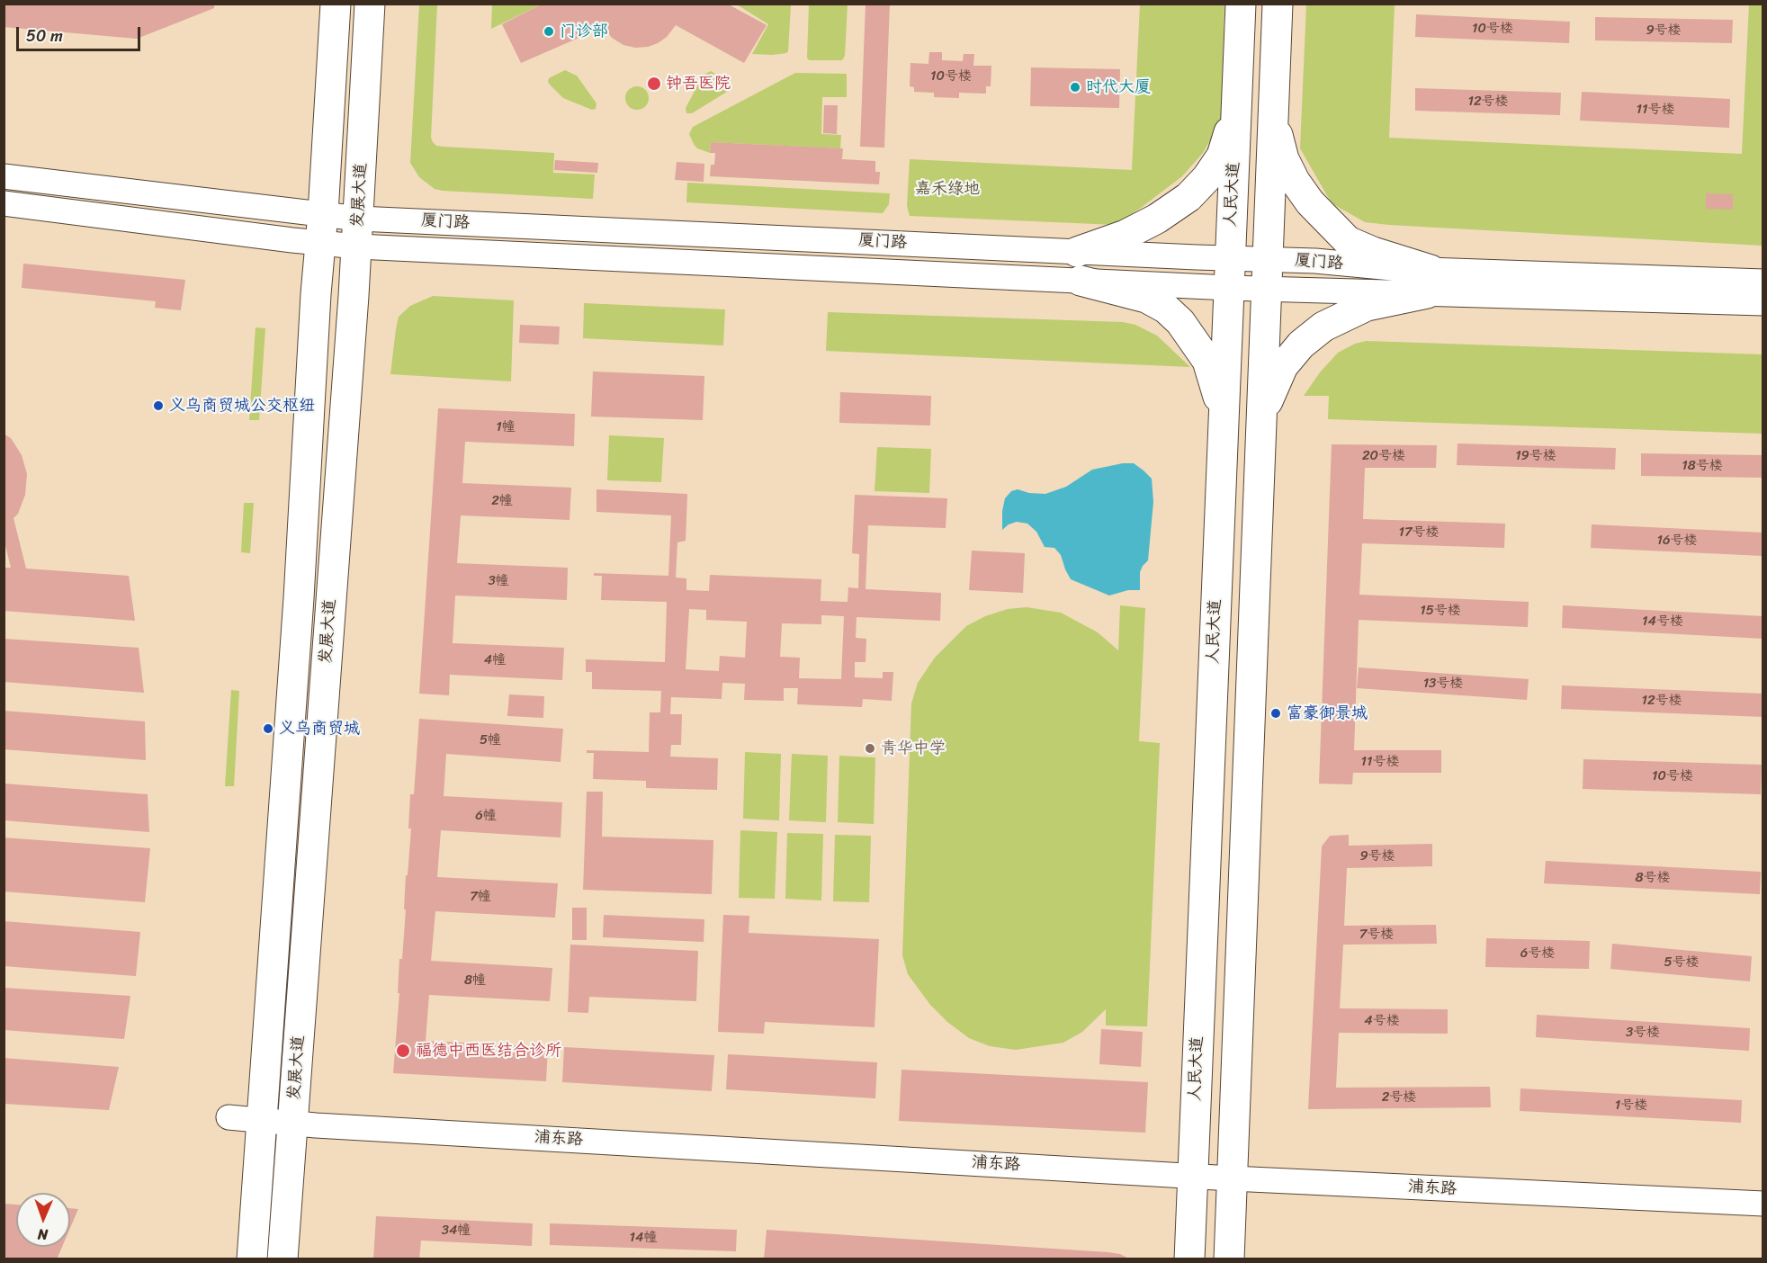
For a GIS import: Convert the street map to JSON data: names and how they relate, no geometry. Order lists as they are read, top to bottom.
{
  "streets": {
    "main road": ["人民大道", "发展大道"],
    "street": ["厦门路", "浦东路"]
  },
  "crossings": [
    ["人民大道", "厦门路"],
    ["人民大道", "浦东路"],
    ["发展大道", "厦门路"],
    ["发展大道", "浦东路"]
  ],
  "parks": ["嘉禾绿地"],
  "places": [
    "门诊部",
    "钟吾医院",
    "时代大厦",
    "义乌商贸城公交枢纽",
    "富豪御景城",
    "义乌商贸城",
    "青华中学",
    "福德中西医结合诊所"
  ],
  "house_numbers": [
    "10号楼",
    "9号楼",
    "10号楼",
    "12号楼",
    "11号楼",
    "1幢",
    "20号楼",
    "19号楼",
    "18号楼",
    "2幢",
    "17号楼",
    "16号楼",
    "3幢",
    "15号楼",
    "14号楼",
    "4幢",
    "13号楼",
    "12号楼",
    "5幢",
    "11号楼",
    "10号楼",
    "6幢",
    "9号楼",
    "8号楼",
    "7幢",
    "7号楼",
    "6号楼",
    "5号楼",
    "8幢",
    "4号楼",
    "3号楼",
    "2号楼",
    "1号楼",
    "34幢",
    "14幢"
  ],
  "scale_bar": "50 m",
  "north": "bottom"
}
